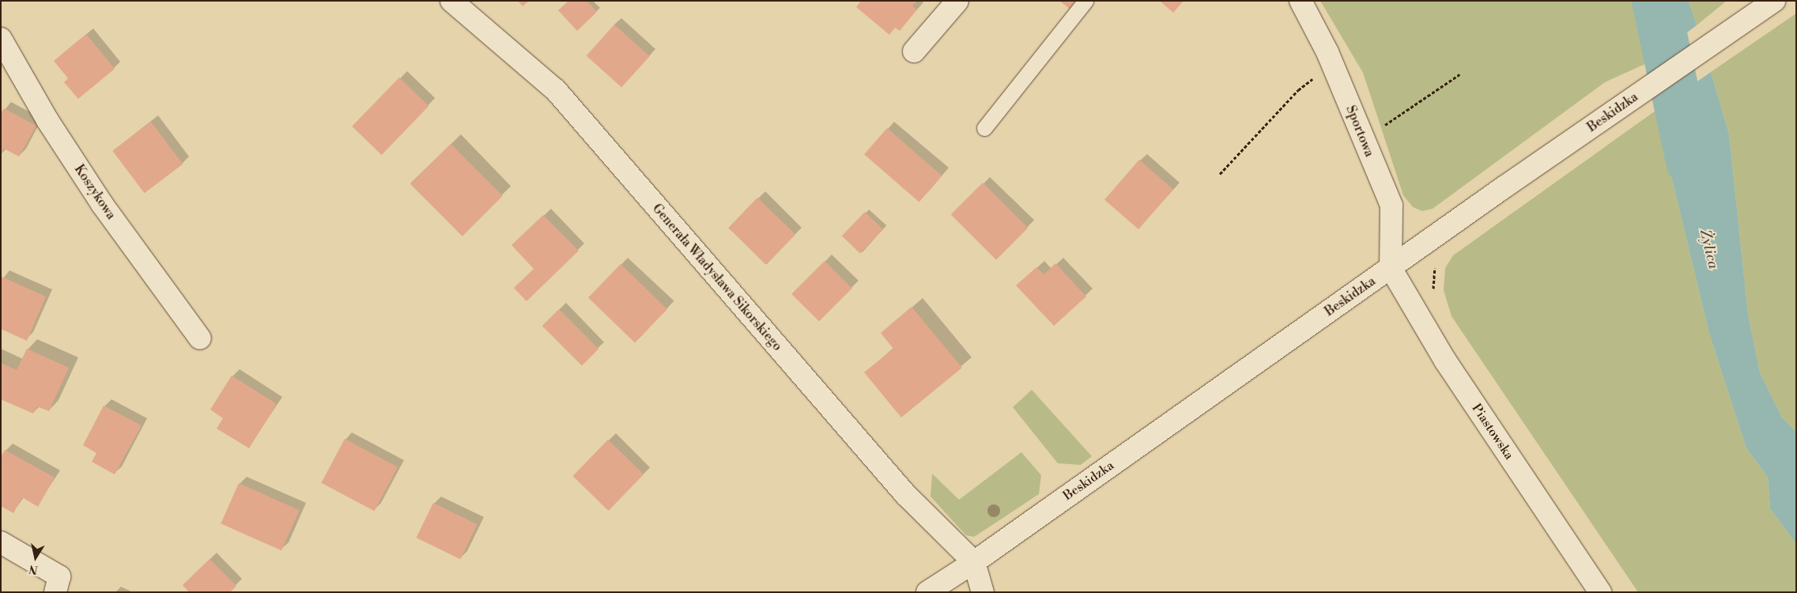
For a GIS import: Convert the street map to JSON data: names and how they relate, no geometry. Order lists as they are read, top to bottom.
{
  "streets": {
    "street": [
      "Beskidzka",
      "Sportowa",
      "Koszykowa",
      "Generała Władysława Sikorskiego",
      "Piastowska"
    ]
  },
  "crossings": [
    ["Beskidzka", "Sportowa"],
    ["Beskidzka", "Generała Władysława Sikorskiego"],
    ["Beskidzka", "Piastowska"],
    ["Sportowa", "Piastowska"]
  ],
  "water": ["Żylica"],
  "north": "bottom"
}
